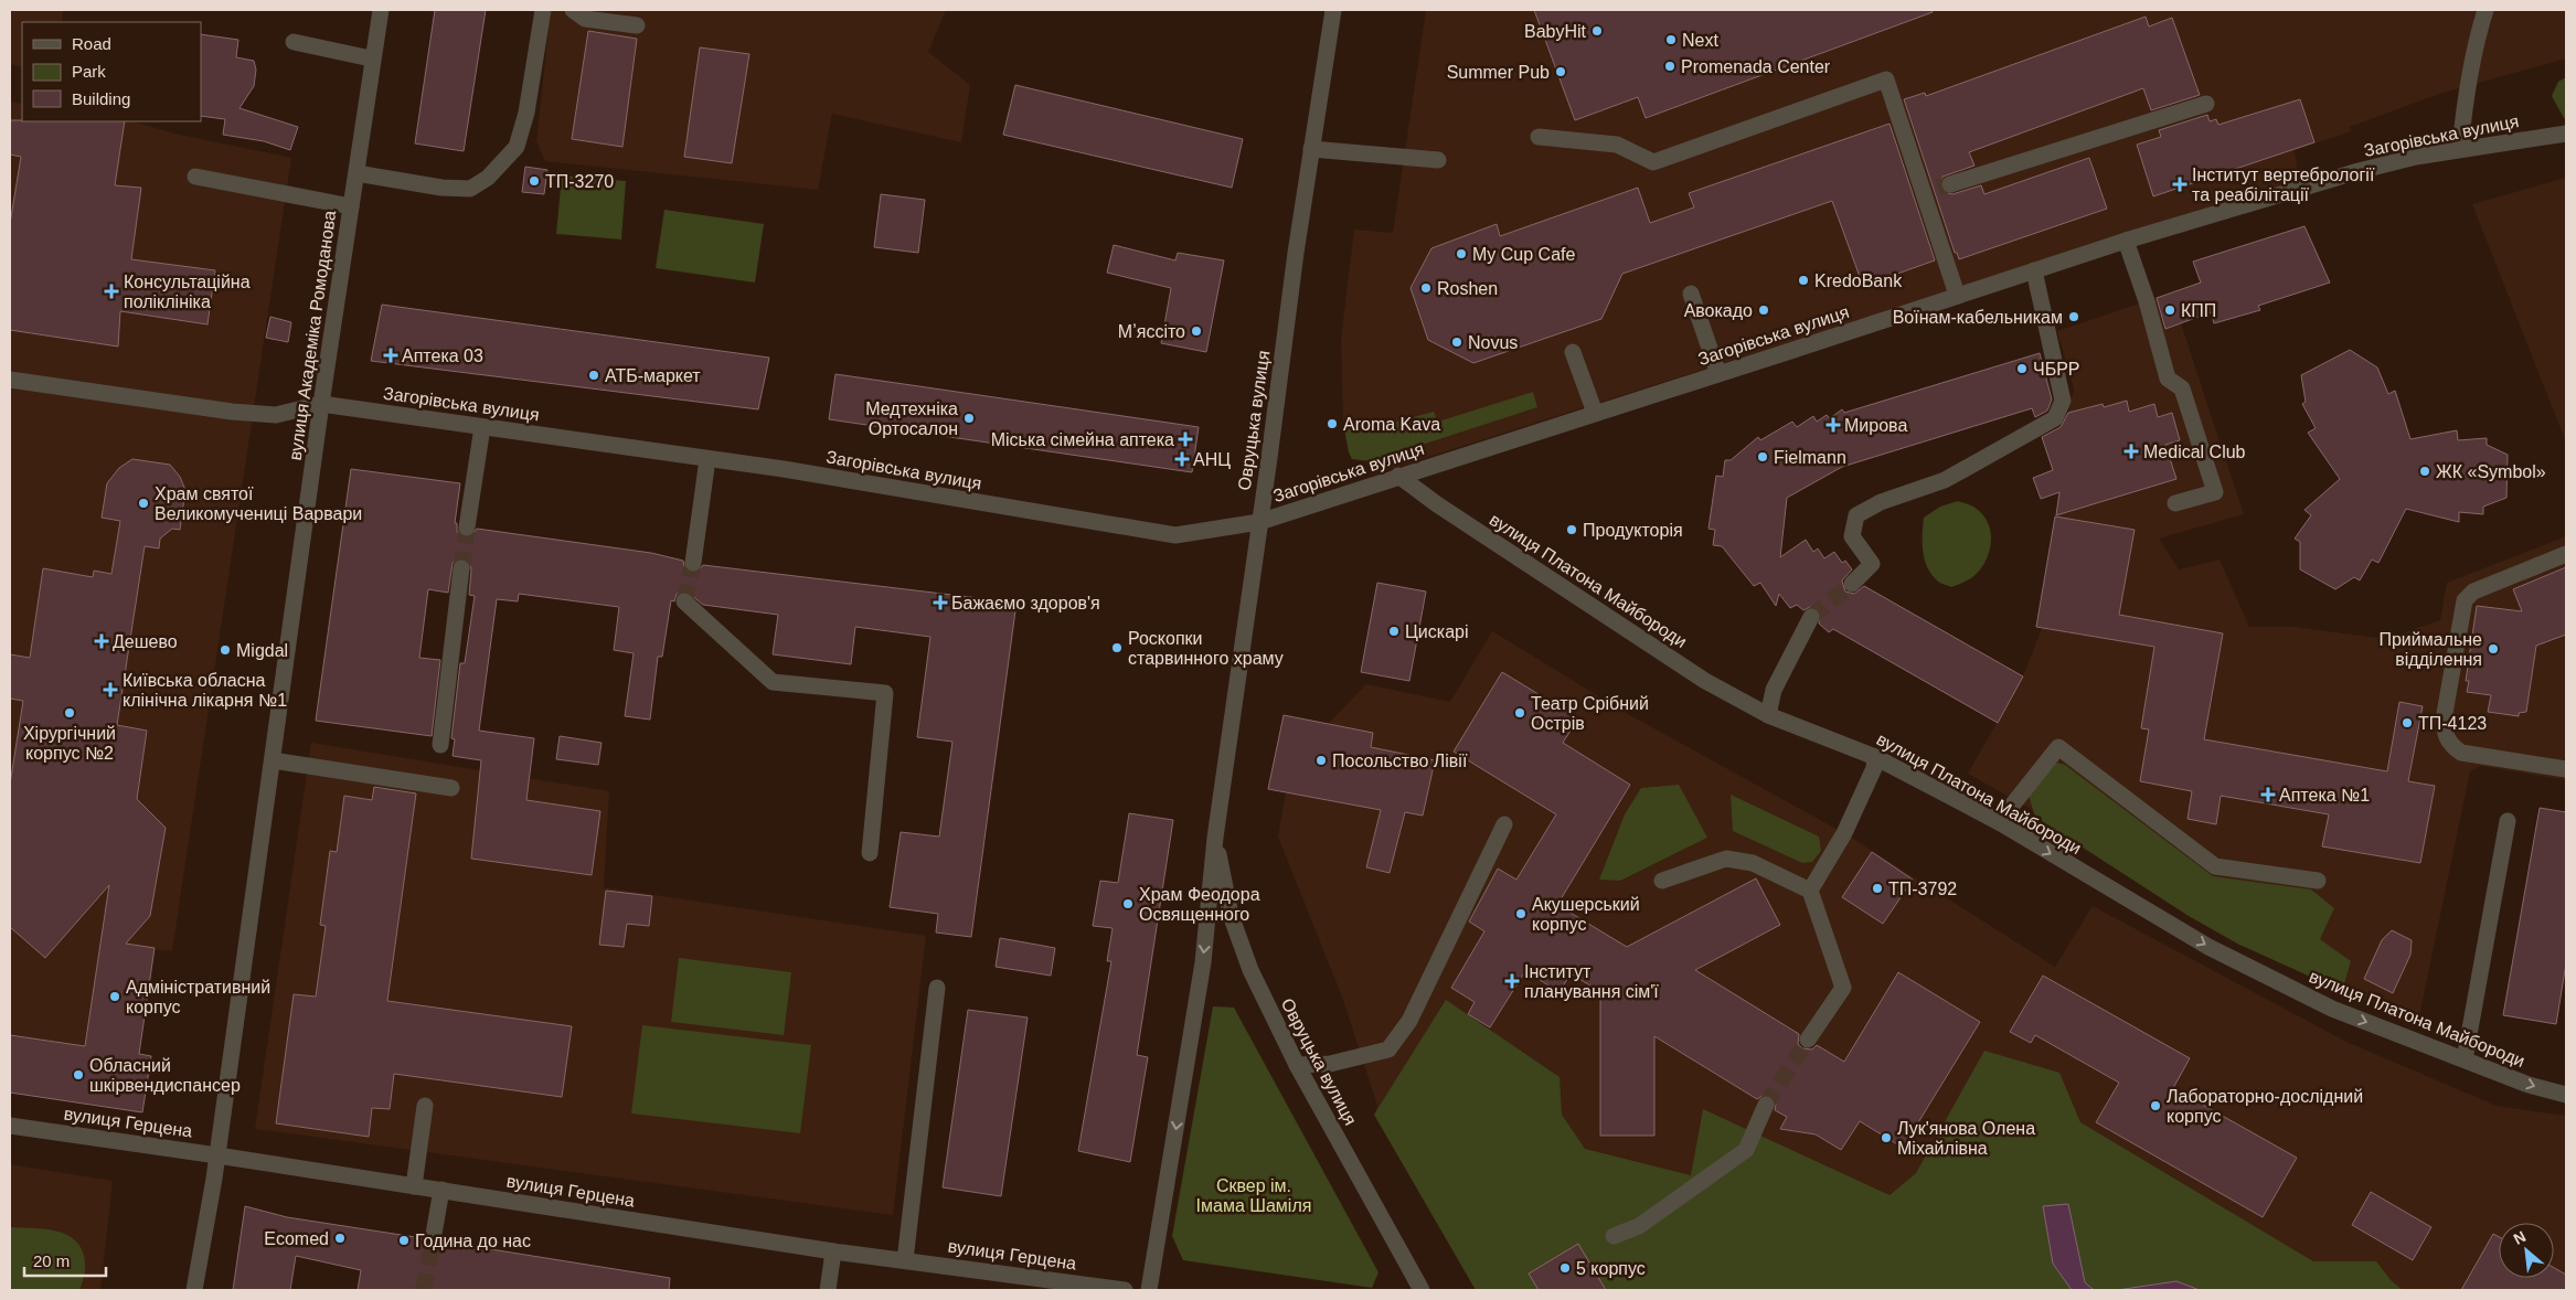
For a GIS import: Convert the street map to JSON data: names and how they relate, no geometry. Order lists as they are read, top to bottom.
{
  "streets": {
    "street": [
      "Загорівська вулиця",
      "вулиця Академіка Ромоданова",
      "Овруцька вулиця",
      "вулиця Платона Майбороди",
      "вулиця Герцена"
    ]
  },
  "crossings": [
    ["Загорівська вулиця", "вулиця Академіка Ромоданова"],
    ["Загорівська вулиця", "Овруцька вулиця"],
    ["Загорівська вулиця", "вулиця Платона Майбороди"],
    ["вулиця Академіка Ромоданова", "вулиця Герцена"]
  ],
  "one_way": ["вулиця Платона Майбороди"],
  "parks": ["Сквер ім. Імама Шаміля"],
  "places": {
    "other": [
      "BabyHit",
      "Next",
      "Promenada Center",
      "Summer Pub",
      "ТП-3270",
      "My Cup Cafe",
      "KredoBank",
      "Roshen",
      "Авокадо",
      "КПП",
      "Воїнам-кабельникам",
      "Мʼяссіто",
      "Novus",
      "ЧБРР",
      "АТБ-маркет",
      "Медтехніка Ортосалон",
      "Aroma Kava",
      "Fielmann",
      "ЖК «Symbol»",
      "Храм святої Великомучениці Варвари",
      "Продукторія",
      "Цискарі",
      "Роскопки старвинного храму",
      "Приймальне відділення",
      "Migdal",
      "Хірургічний корпус №2",
      "Театр Срібний Острів",
      "ТП-4123",
      "Посольство Лівії",
      "ТП-3792",
      "Храм Феодора Освященного",
      "Акушерський корпус",
      "Адміністративний корпус",
      "Обласний шкірвендиспансер",
      "Лабораторно-дослідний корпус",
      "Лук'янова Олена Міхайлівна",
      "Ecomed",
      "Година до нас",
      "5 корпус"
    ],
    "health": [
      "Інститут вертебрології та реабілітації",
      "Консультаційна поліклініка",
      "Аптека 03",
      "Мирова",
      "Міська сімейна аптека",
      "Medical Club",
      "АНЦ",
      "Бажаємо здоров'я",
      "Дешево",
      "Київська обласна клінічна лікарня №1",
      "Аптека №1",
      "Інститут планування сім'ї"
    ]
  },
  "legend": ["Road", "Park", "Building"],
  "scale_bar": "20 m",
  "north": "top left"
}
